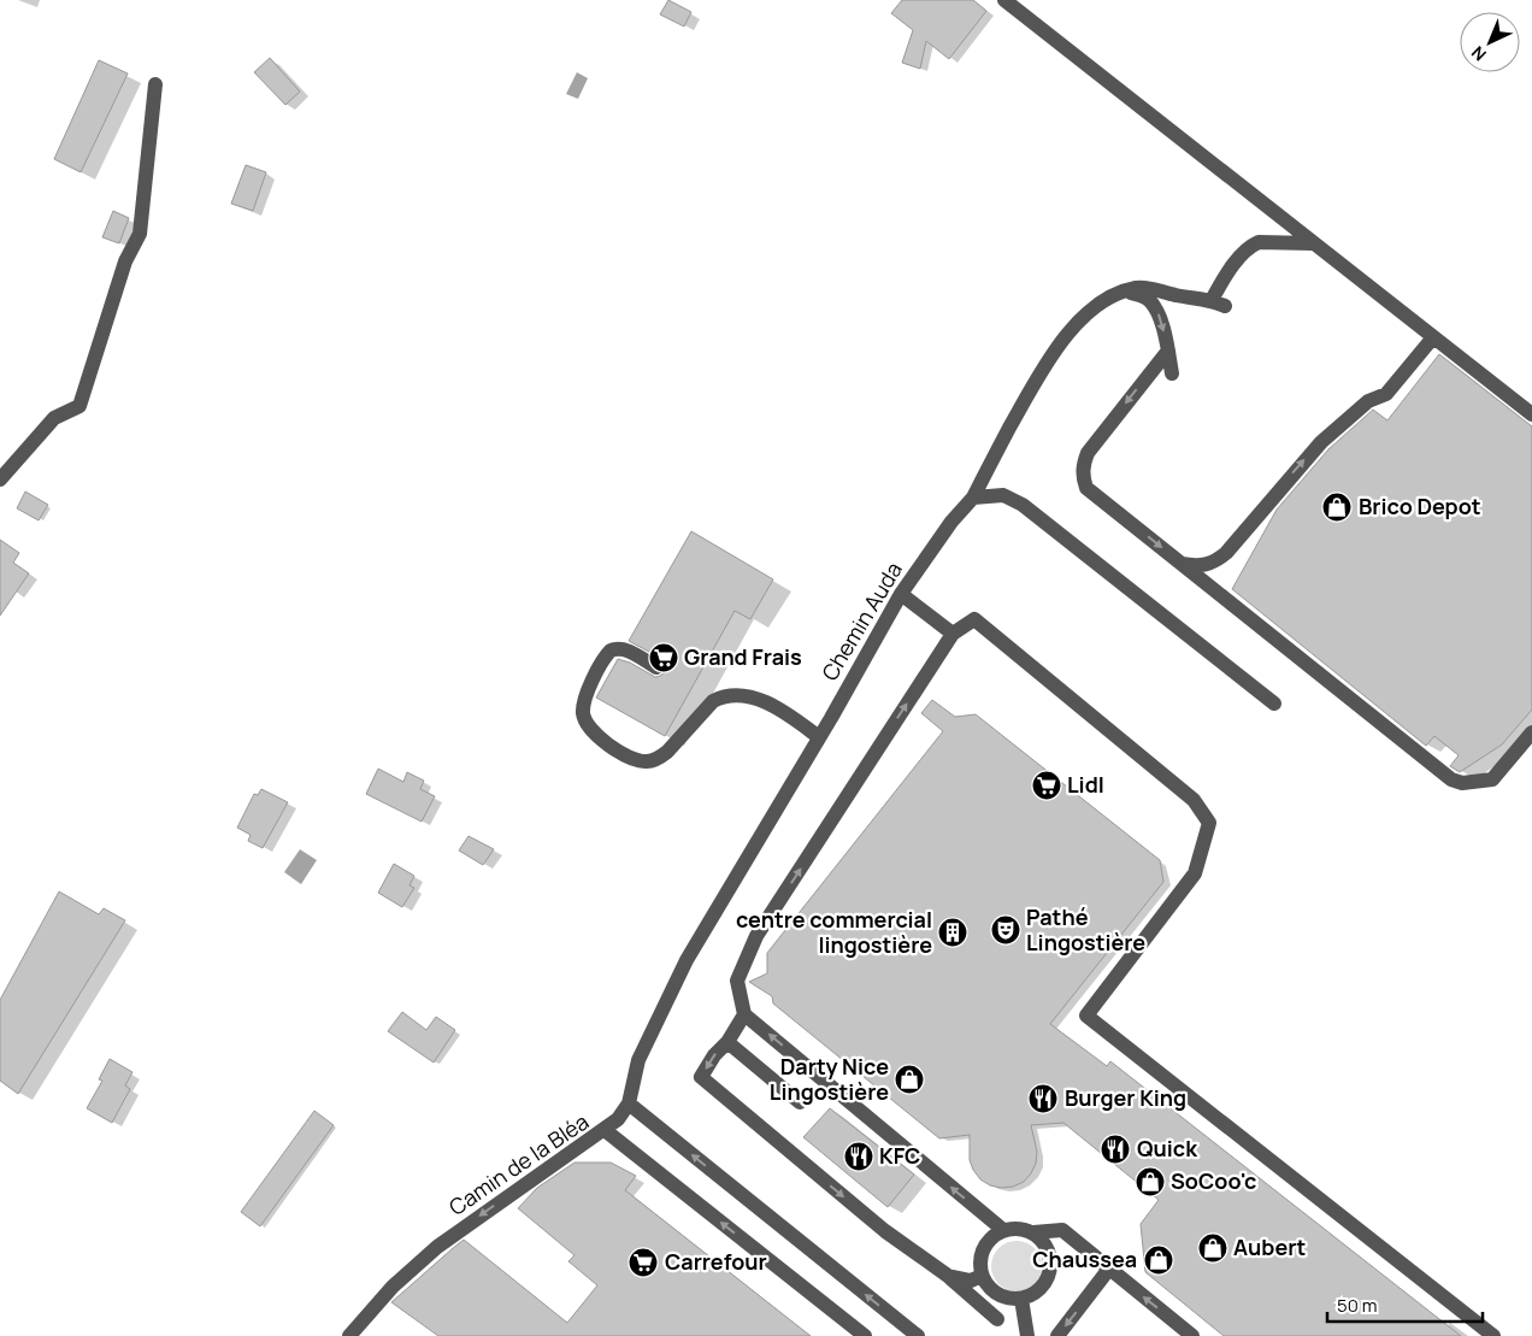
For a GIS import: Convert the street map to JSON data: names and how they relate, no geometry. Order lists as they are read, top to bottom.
{
  "streets": {
    "street": ["Chemin Auda", "Camin de la Bléa"]
  },
  "places": {
    "shop": [
      "Brico Depot",
      "Darty Nice Lingostière",
      "SoCoo'c",
      "Aubert",
      "Chaussea"
    ],
    "supermarket": ["Grand Frais", "Lidl", "Carrefour"],
    "theatre": ["Pathé Lingostière"],
    "building": ["centre commercial lingostière"],
    "restaurant": ["Burger King", "Quick", "KFC"]
  },
  "scale_bar": "50 m",
  "north": "bottom left"
}
